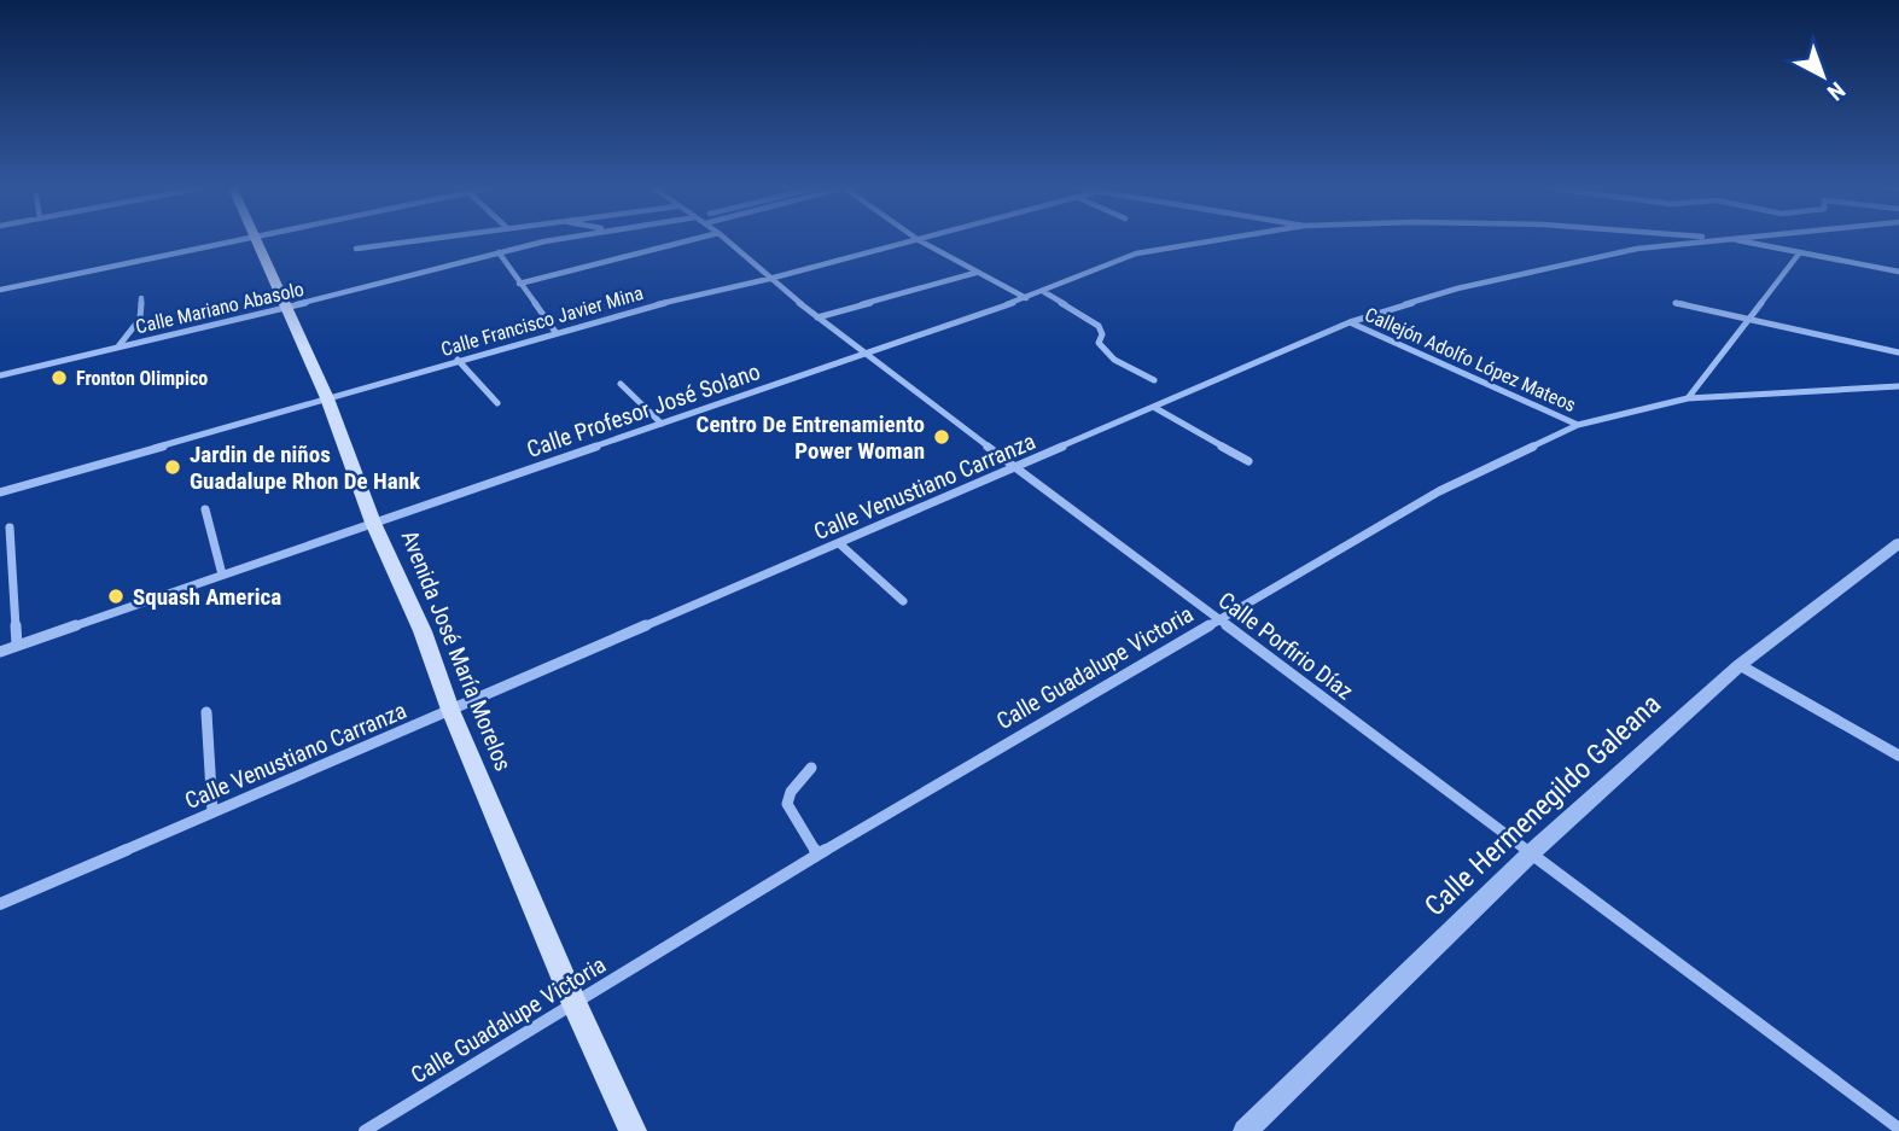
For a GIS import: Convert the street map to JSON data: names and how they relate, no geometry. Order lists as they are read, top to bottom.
{
  "streets": {
    "main road": ["Avenida José María Morelos"],
    "street": [
      "Calle Mariano Abasolo",
      "Calle Francisco Javier Mina",
      "Callejón Adolfo López Mateos",
      "Calle Profesor José Solano",
      "Calle Venustiano Carranza",
      "Calle Porfirio Díaz",
      "Calle Guadalupe Victoria",
      "Calle Hermenegildo Galeana"
    ]
  },
  "crossings": [
    ["Calle Mariano Abasolo", "Avenida José María Morelos"],
    ["Calle Francisco Javier Mina", "Calle Porfirio Díaz"],
    ["Calle Francisco Javier Mina", "Avenida José María Morelos"],
    ["Callejón Adolfo López Mateos", "Calle Venustiano Carranza"],
    ["Callejón Adolfo López Mateos", "Calle Guadalupe Victoria"],
    ["Calle Profesor José Solano", "Calle Porfirio Díaz"],
    ["Calle Profesor José Solano", "Avenida José María Morelos"],
    ["Calle Venustiano Carranza", "Calle Porfirio Díaz"],
    ["Calle Venustiano Carranza", "Avenida José María Morelos"],
    ["Calle Porfirio Díaz", "Calle Guadalupe Victoria"],
    ["Calle Porfirio Díaz", "Calle Hermenegildo Galeana"],
    ["Avenida José María Morelos", "Calle Guadalupe Victoria"]
  ],
  "places": [
    "Fronton Olimpico",
    "Centro De Entrenamiento Power Woman",
    "Jardin de niños Guadalupe Rhon De Hank",
    "Squash America"
  ],
  "north": "bottom right"
}
